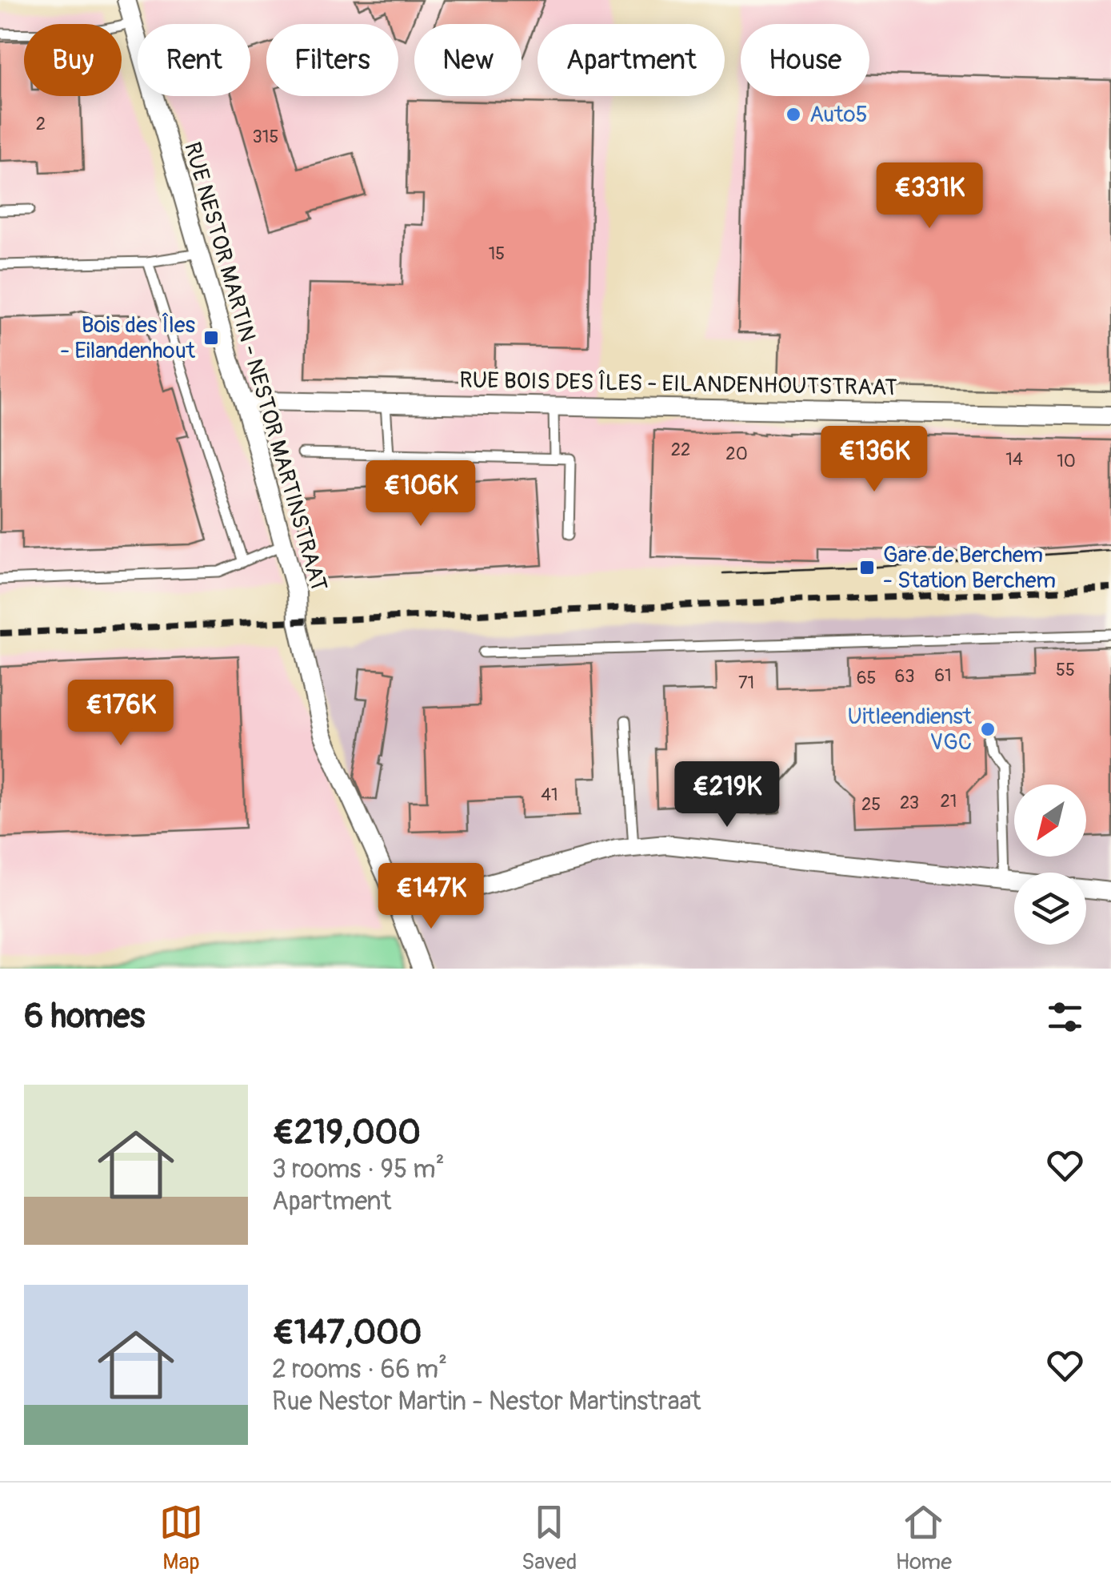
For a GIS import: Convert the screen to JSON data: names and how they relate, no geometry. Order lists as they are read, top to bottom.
{
  "streets": {
    "street": ["RUE NESTOR MARTIN - NESTOR MARTINSTRAAT", "RUE BOIS DES ÎLES - EILANDENHOUTSTRAAT"]
  },
  "crossings": [
    ["RUE NESTOR MARTIN - NESTOR MARTINSTRAAT", "RUE BOIS DES ÎLES - EILANDENHOUTSTRAAT"]
  ],
  "places": {
    "other": ["Auto5", "Uitleendienst VGC"],
    "transit": ["Bois des Îles - Eilandenhout", "Gare de Berchem - Station Berchem"]
  },
  "house_numbers": [
    "2",
    "315",
    "15",
    "22",
    "20",
    "14",
    "10",
    "55",
    "61",
    "63",
    "65",
    "71",
    "41",
    "21",
    "23",
    "25"
  ],
  "north": "bottom left",
  "page": {
    "chip": [
      "Buy",
      "Rent",
      "Filters",
      "New",
      "Apartment",
      "House"
    ],
    "price": [
      "€331K",
      "€136K",
      "€106K",
      "€176K",
      "€219K",
      "€147K"
    ],
    "heading": "6 homes",
    "list": [
      {
        "name": "€219,000",
        "note": "3 rooms · 95 m² · Apartment"
      },
      {
        "name": "€147,000",
        "note": "2 rooms · 66 m² · Rue Nestor Martin - Nestor Martinstraat"
      }
    ],
    "tabs": ["Map", "Saved", "Home"]
  }
}
